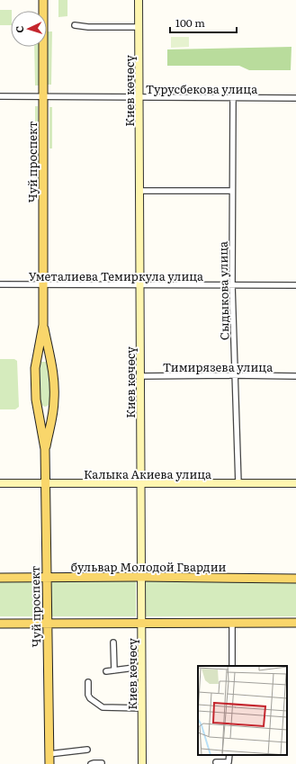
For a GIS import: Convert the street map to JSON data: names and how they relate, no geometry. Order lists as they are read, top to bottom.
{
  "streets": {
    "main road": [
      "Киев көчөсү",
      "Чуй проспект",
      "Калыка Акиева улица",
      "бульвар Молодой Гвардии"
    ],
    "street": [
      "Турусбекова улица",
      "Уметалиева Темиркула улица",
      "Сыдыкова улица",
      "Тимирязева улица"
    ]
  },
  "crossings": [
    ["Турусбекова улица", "Киев көчөсү"],
    ["Турусбекова улица", "Чуй проспект"],
    ["Турусбекова улица", "Сыдыкова улица"],
    ["Киев көчөсү", "Уметалиева Темиркула улица"],
    ["Киев көчөсү", "Тимирязева улица"],
    ["Киев көчөсү", "Калыка Акиева улица"],
    ["Киев көчөсү", "бульвар Молодой Гвардии"],
    ["Чуй проспект", "Уметалиева Темиркула улица"],
    ["Чуй проспект", "Калыка Акиева улица"],
    ["Чуй проспект", "бульвар Молодой Гвардии"],
    ["Уметалиева Темиркула улица", "Сыдыкова улица"],
    ["Сыдыкова улица", "Тимирязева улица"],
    ["Сыдыкова улица", "Калыка Акиева улица"]
  ],
  "scale_bar": "100 m",
  "north": "left"
}
